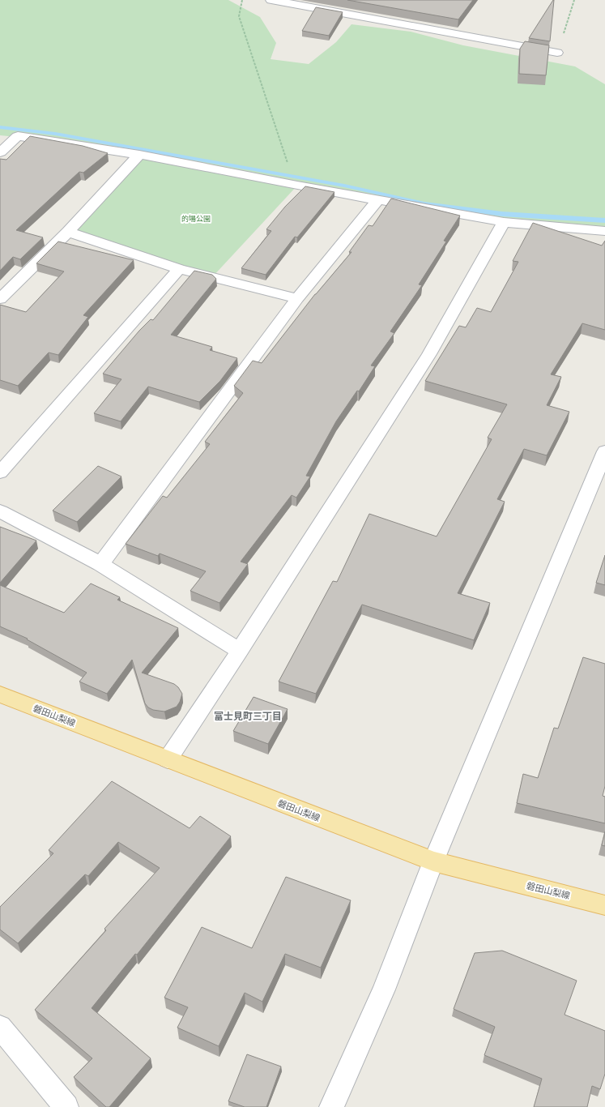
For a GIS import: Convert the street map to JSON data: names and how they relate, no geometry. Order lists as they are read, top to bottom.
{
  "streets": {
    "main road": ["磐田山梨線"]
  },
  "districts": ["富士見町三丁目"],
  "parks": ["的場公園"]
}
